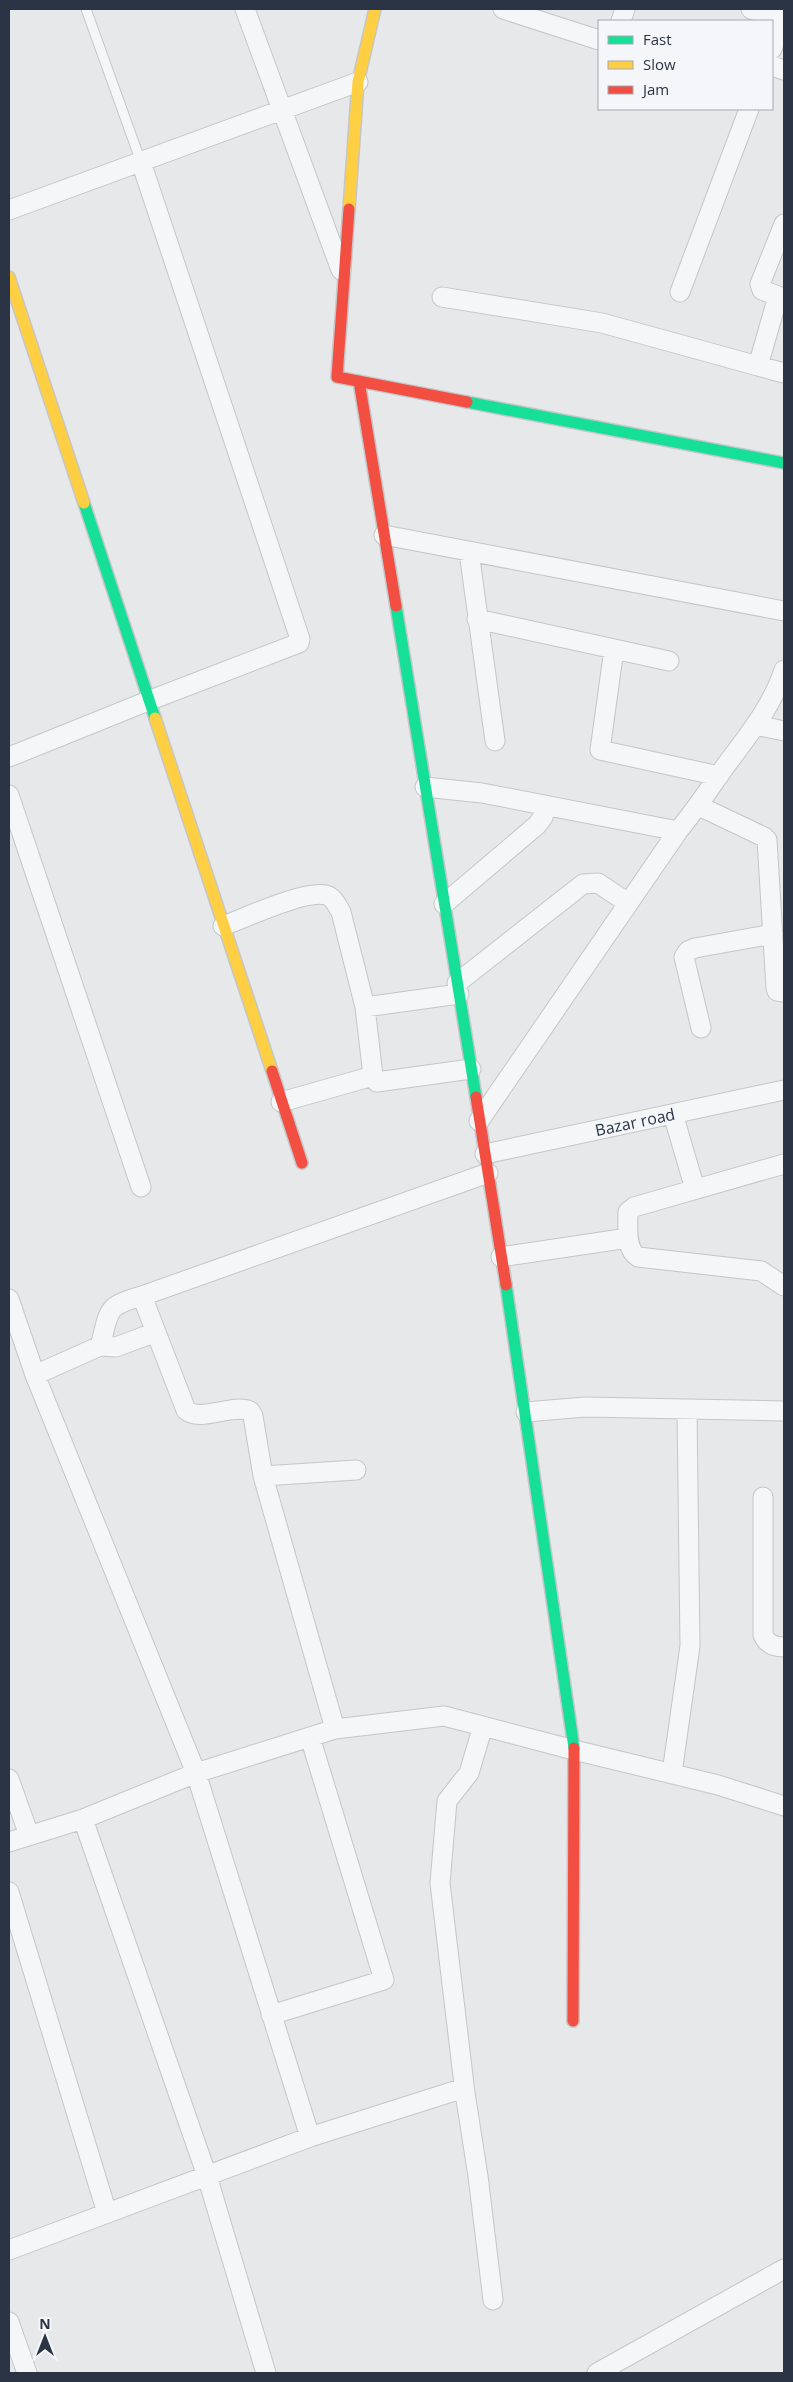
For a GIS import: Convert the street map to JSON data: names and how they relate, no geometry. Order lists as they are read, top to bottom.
{
  "streets": {
    "street": ["Bazar road"]
  },
  "legend": ["Fast", "Slow", "Jam"],
  "north": "top"
}
